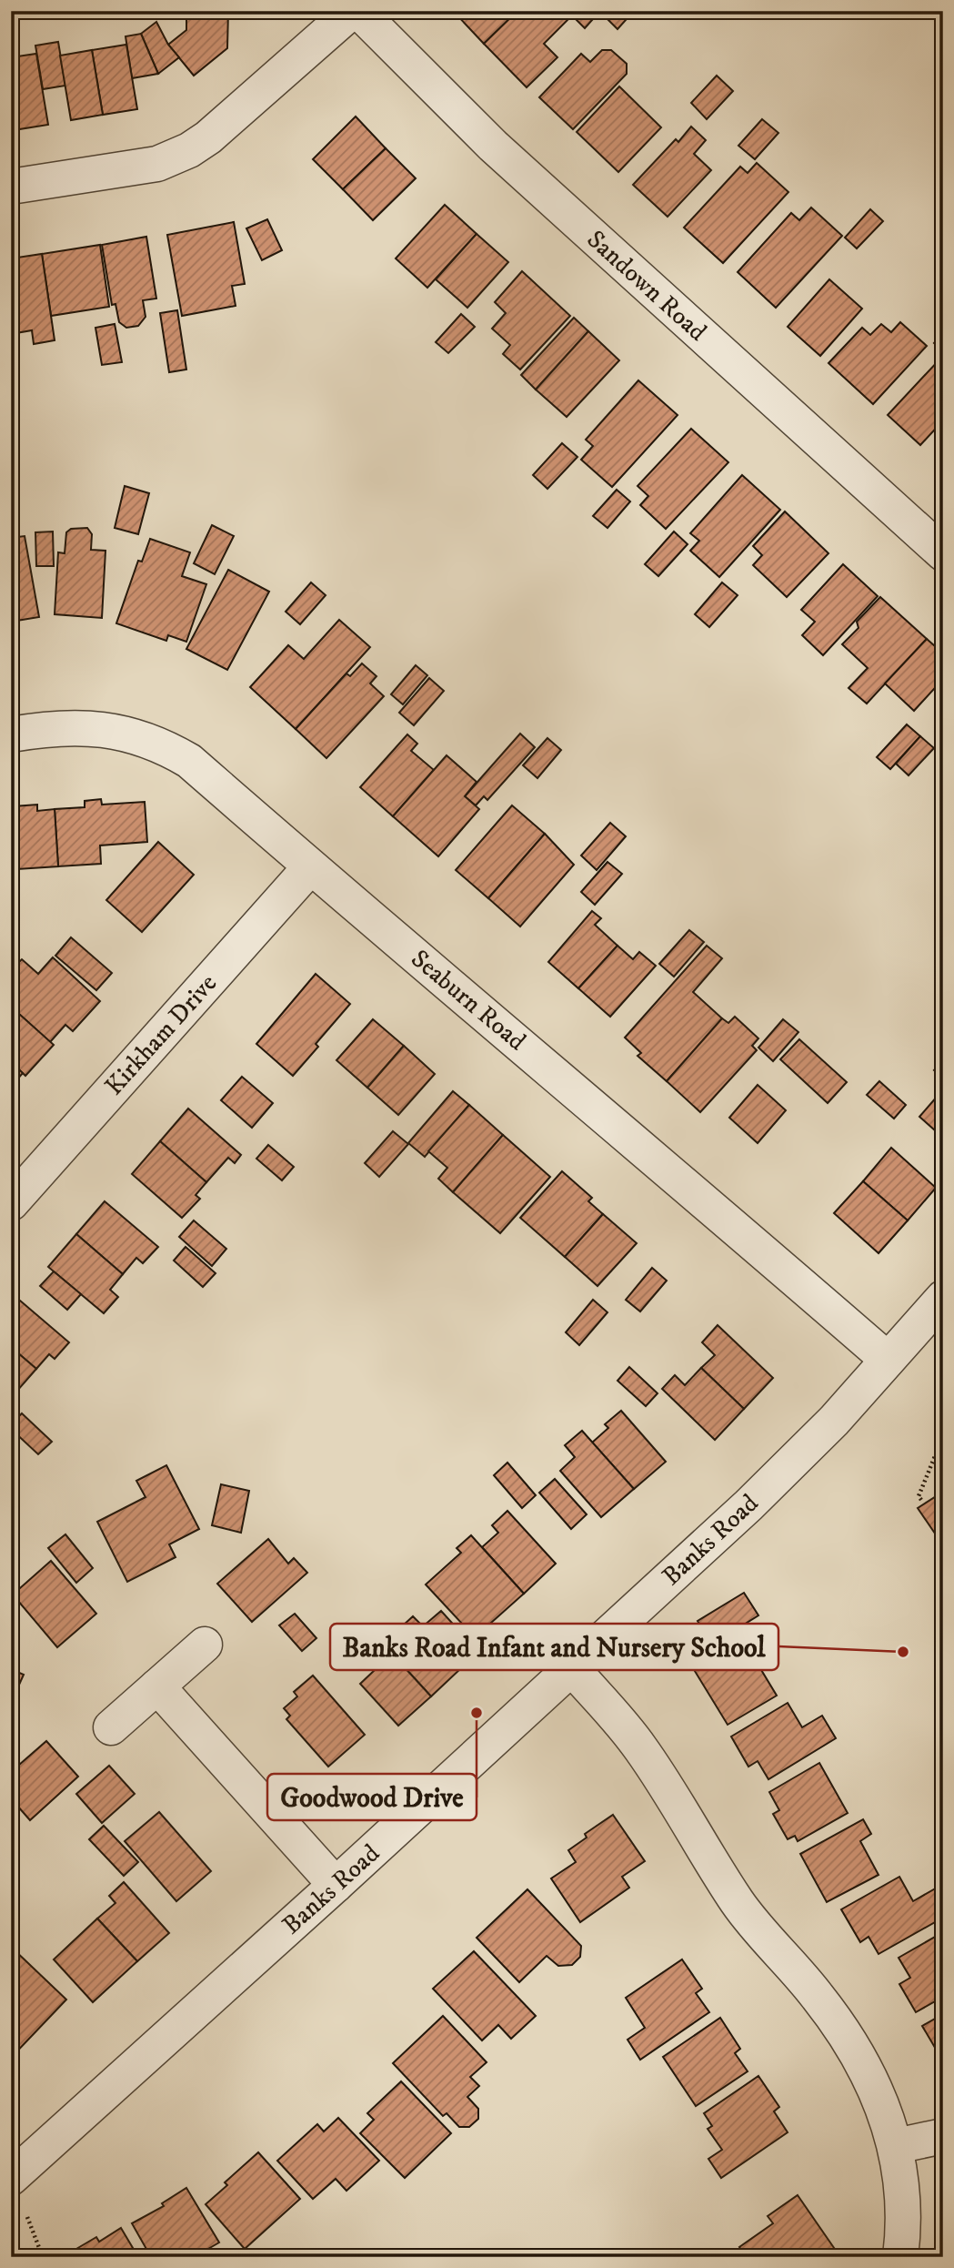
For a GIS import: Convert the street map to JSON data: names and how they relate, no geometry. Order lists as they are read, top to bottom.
{
  "streets": {
    "street": [
      "Sandown Road",
      "Seaburn Road",
      "Kirkham Drive",
      "Banks Road"
    ]
  },
  "crossings": [
    ["Seaburn Road", "Kirkham Drive"],
    ["Seaburn Road", "Banks Road"]
  ],
  "places": ["Banks Road Infant and Nursery School", "Goodwood Drive"]
}
